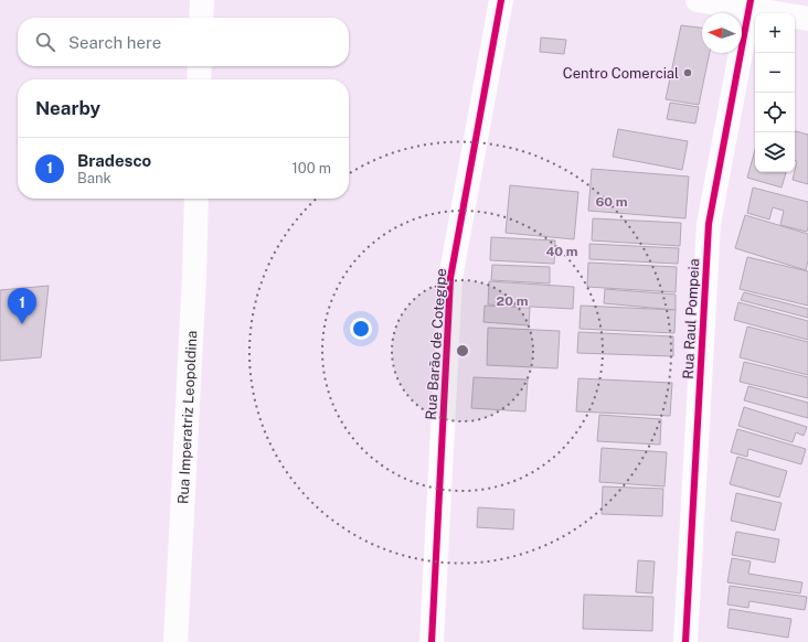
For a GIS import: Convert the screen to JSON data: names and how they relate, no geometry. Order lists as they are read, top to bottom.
{
  "streets": {
    "street": ["Rua Raul Pompeia", "Rua Barão de Cotegipe", "Rua Imperatriz Leopoldina"]
  },
  "places": ["Centro Comercial"],
  "north": "left",
  "page": {
    "map_buttons": ["+", "−"],
    "search": "Search here",
    "heading": "Nearby",
    "list": [
      {
        "mark": "1",
        "name": "Bradesco",
        "note": "Bank",
        "value": "100 m"
      }
    ],
    "pins": "1"
  },
  "rings": ["60 m", "40 m", "20 m"]
}
